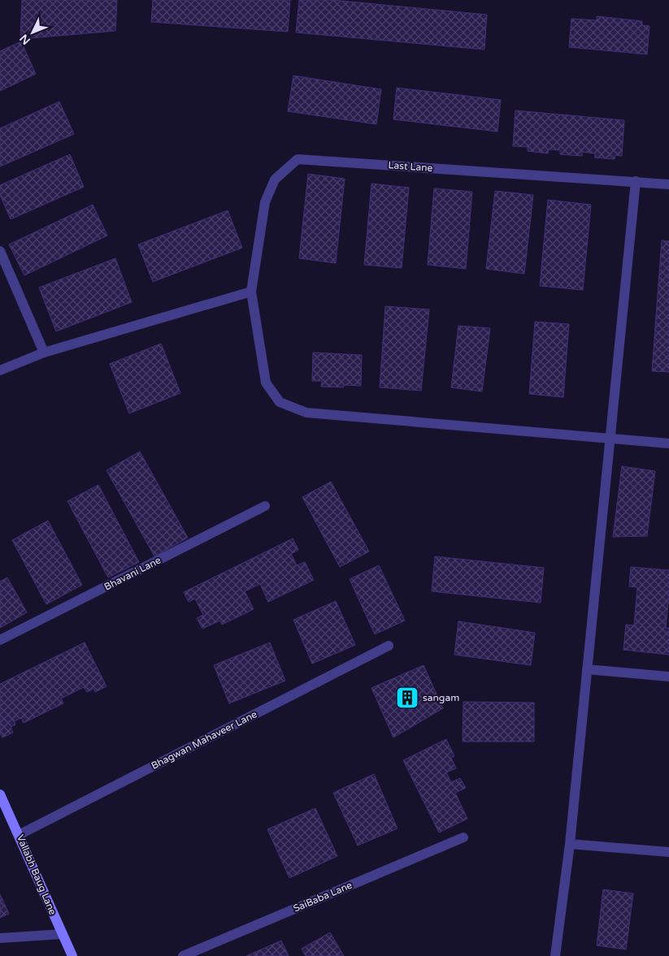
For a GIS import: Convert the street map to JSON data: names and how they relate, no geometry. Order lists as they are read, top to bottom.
{
  "streets": {
    "street": [
      "Last Lane",
      "Bhavani Lane",
      "Bhagwan Mahaveer Lane",
      "Vallabh Baug Lane",
      "SaiBaba Lane"
    ]
  },
  "crossings": [
    ["Bhagwan Mahaveer Lane", "Vallabh Baug Lane"]
  ],
  "places": {
    "building": ["sangam"]
  },
  "north": "bottom left"
}
